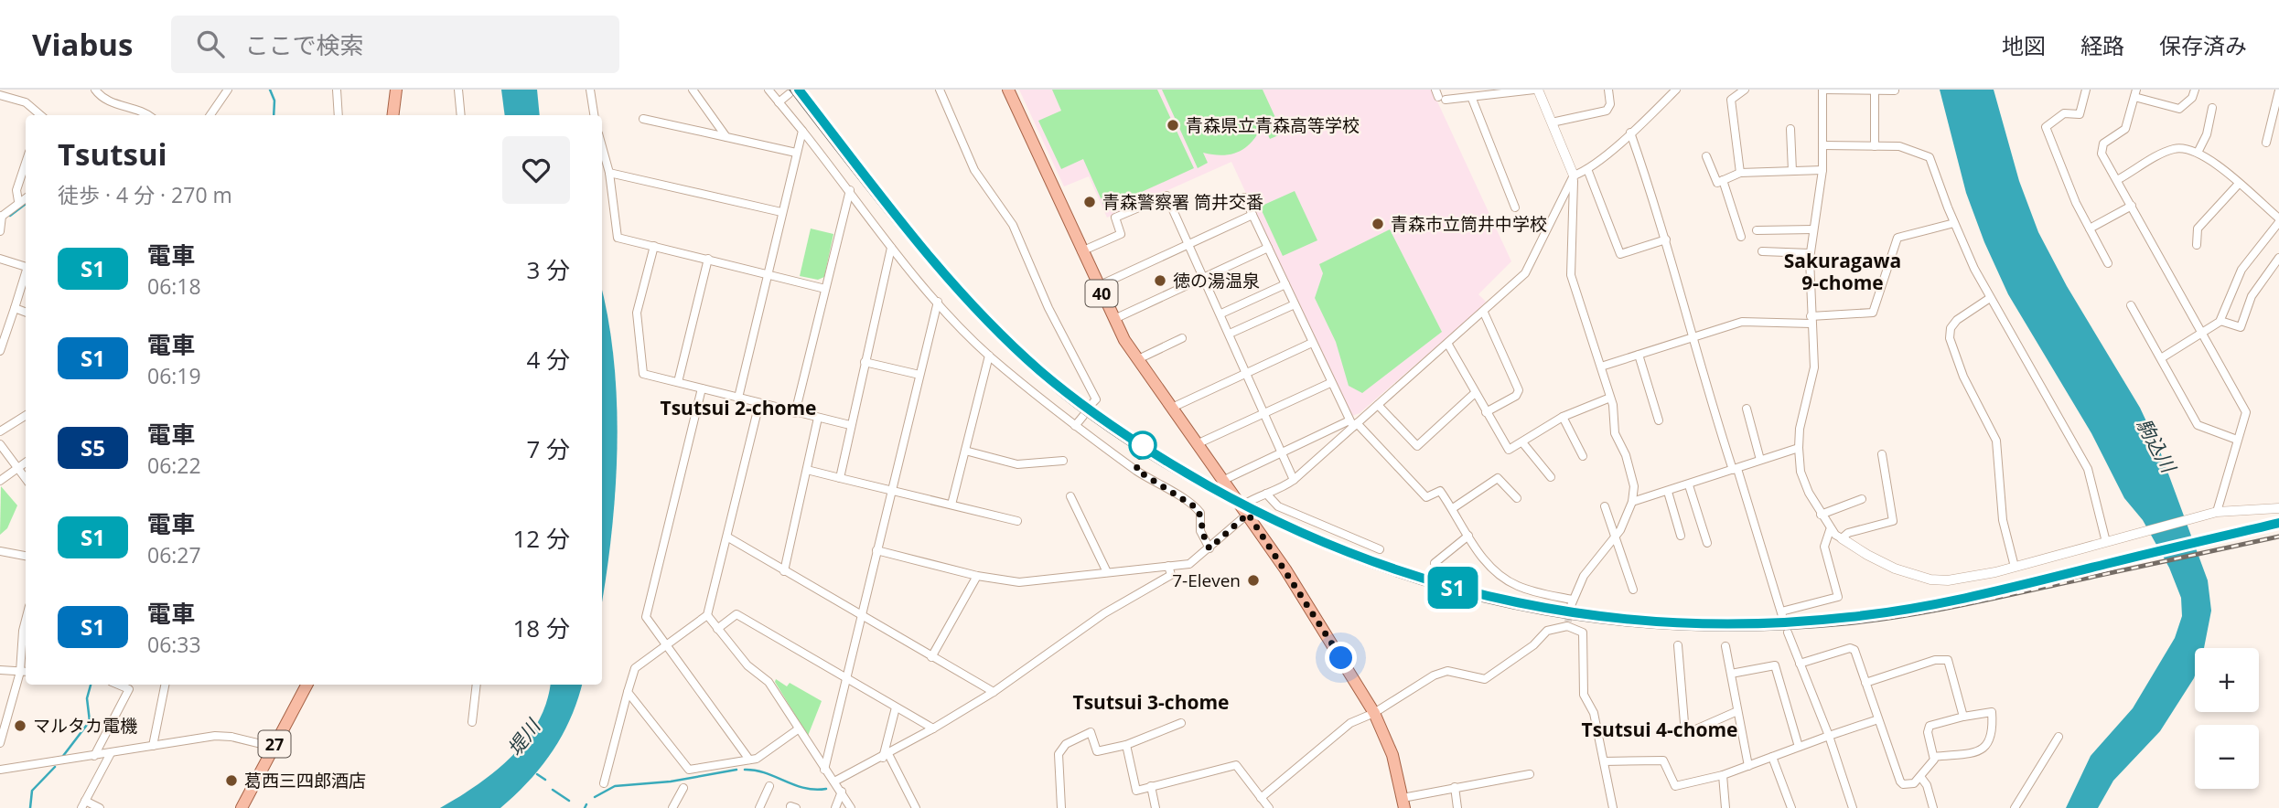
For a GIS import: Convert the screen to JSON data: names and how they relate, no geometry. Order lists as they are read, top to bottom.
{
  "streets": {
    "main road": ["40", "27"]
  },
  "districts": [
    "Sakuragawa 9-chome",
    "Tsutsui 2-chome",
    "Tsutsui 3-chome",
    "Tsutsui 4-chome"
  ],
  "water": ["駒込川", "堤川"],
  "places": [
    "青森県立青森高等学校",
    "青森警察署 筒井交番",
    "青森市立筒井中学校",
    "徳の湯温泉",
    "7-Eleven",
    "マルタカ電機",
    "葛西三四郎酒店"
  ],
  "page": {
    "header": "Viabus",
    "search": "ここで検索",
    "nav": ["地図", "経路", "保存済み"],
    "on_map": "S1",
    "heading": ["Tsutsui", "徒歩 · 4 分 · 270 m"],
    "list": [
      {
        "mark": "S1",
        "name": "電車",
        "note": "06:18",
        "value": "3 分"
      },
      {
        "mark": "S1",
        "name": "電車",
        "note": "06:19",
        "value": "4 分"
      },
      {
        "mark": "S5",
        "name": "電車",
        "note": "06:22",
        "value": "7 分"
      },
      {
        "mark": "S1",
        "name": "電車",
        "note": "06:27",
        "value": "12 分"
      },
      {
        "mark": "S1",
        "name": "電車",
        "note": "06:33",
        "value": "18 分"
      }
    ],
    "map_buttons": ["+", "−"]
  }
}
